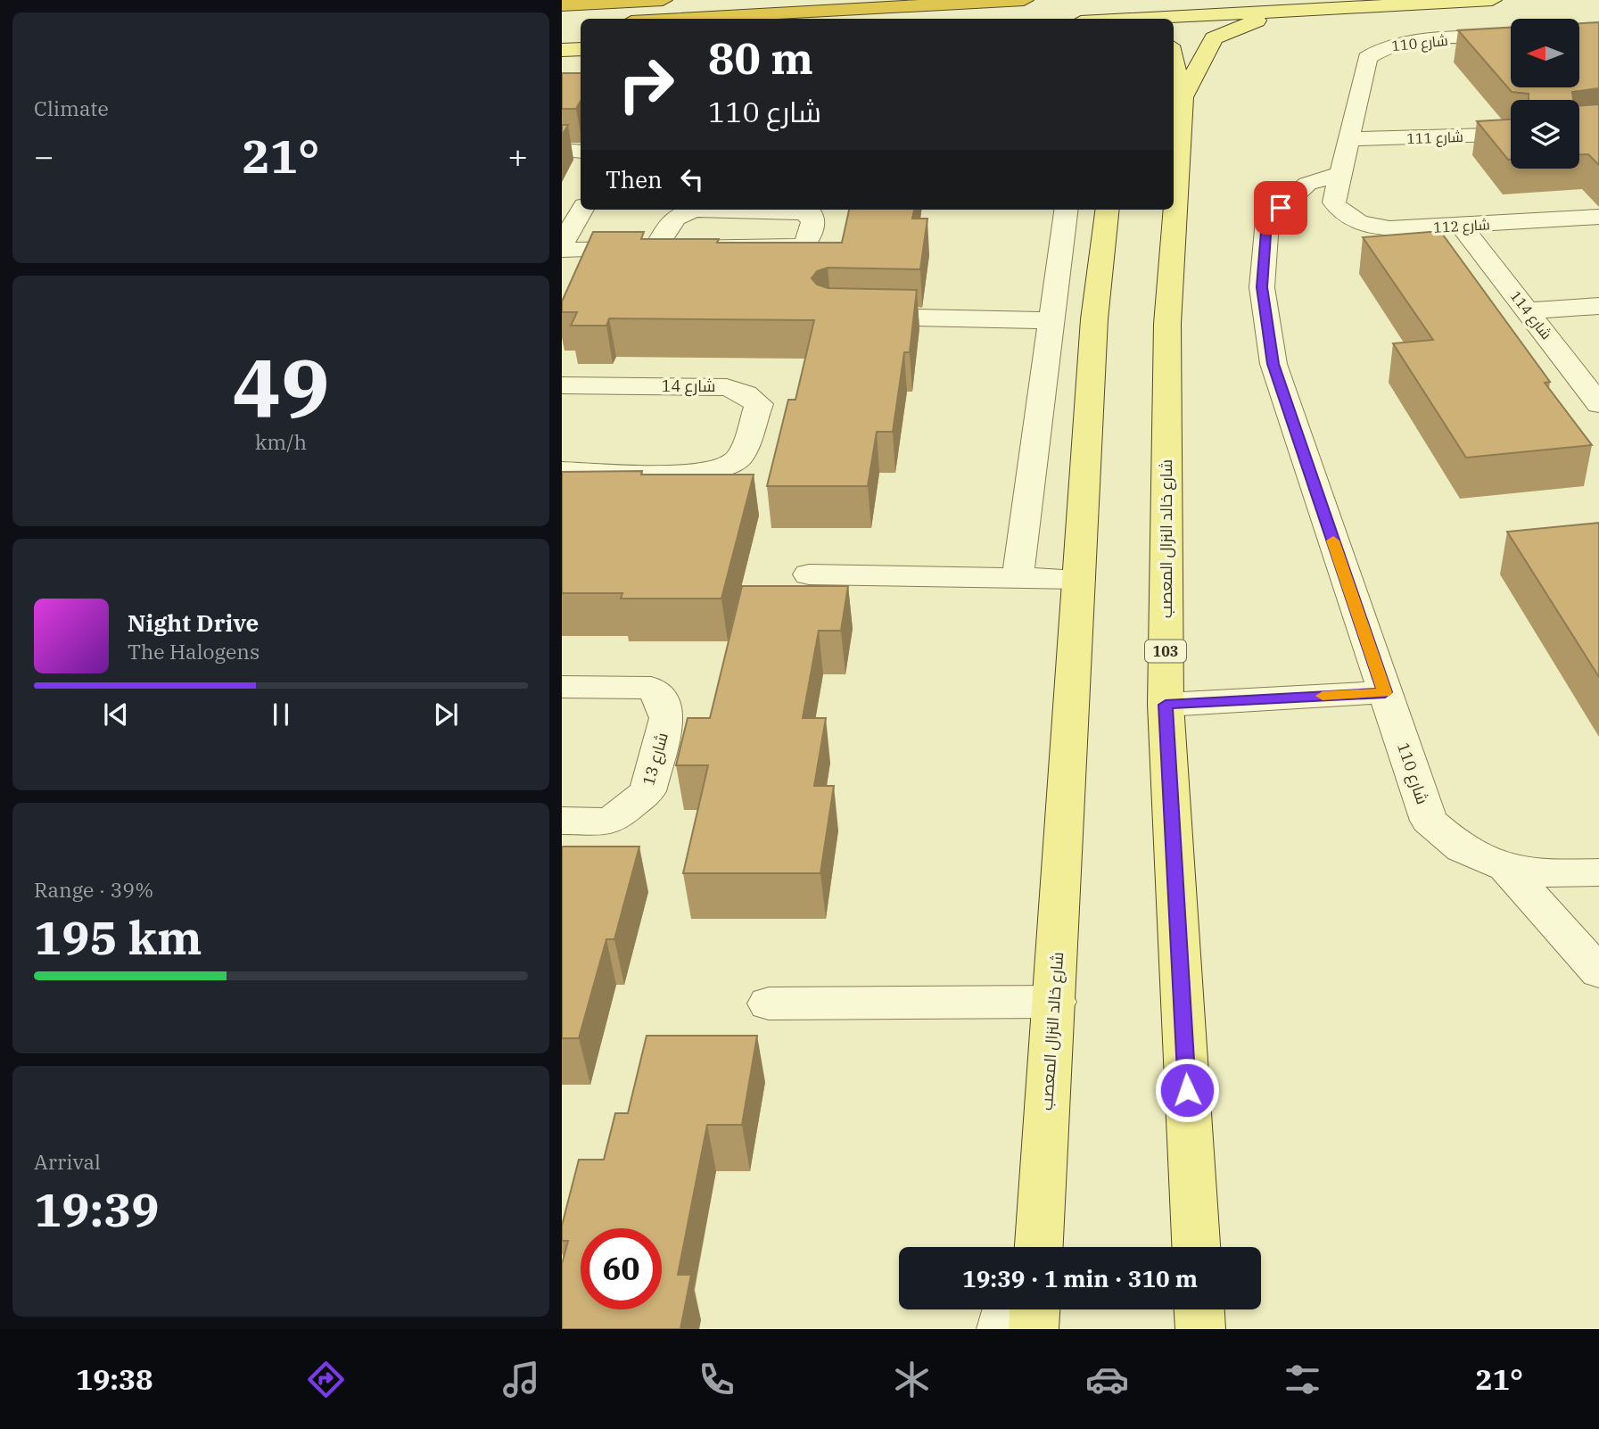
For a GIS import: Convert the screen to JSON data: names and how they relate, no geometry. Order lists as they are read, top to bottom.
{
  "streets": {
    "main road": ["شارع خالد النزال المعصب", "103"],
    "street": [
      "شارع 110",
      "شارع 111",
      "شارع 112",
      "114 شارع",
      "شارع 14",
      "شارع 13"
    ]
  },
  "crossings": [
    ["شارع 110", "شارع 111"],
    ["شارع 110", "شارع 112"],
    ["شارع 112", "114 شارع"]
  ],
  "north": "left",
  "page": {
    "tile": [
      "Climate",
      ["49", "km/h"],
      ["Range · 39%", "195 km"],
      ["Arrival", "19:39"]
    ],
    "turn": ["80 m", "شارع 110"],
    "heat": ["−", "21°", "+"],
    "then": "Then",
    "song": ["Night Drive", "The Halogens"],
    "limit": "60",
    "trip": "19:39 · 1 min · 310 m",
    "tabs": ["19:38", "21°"]
  }
}
